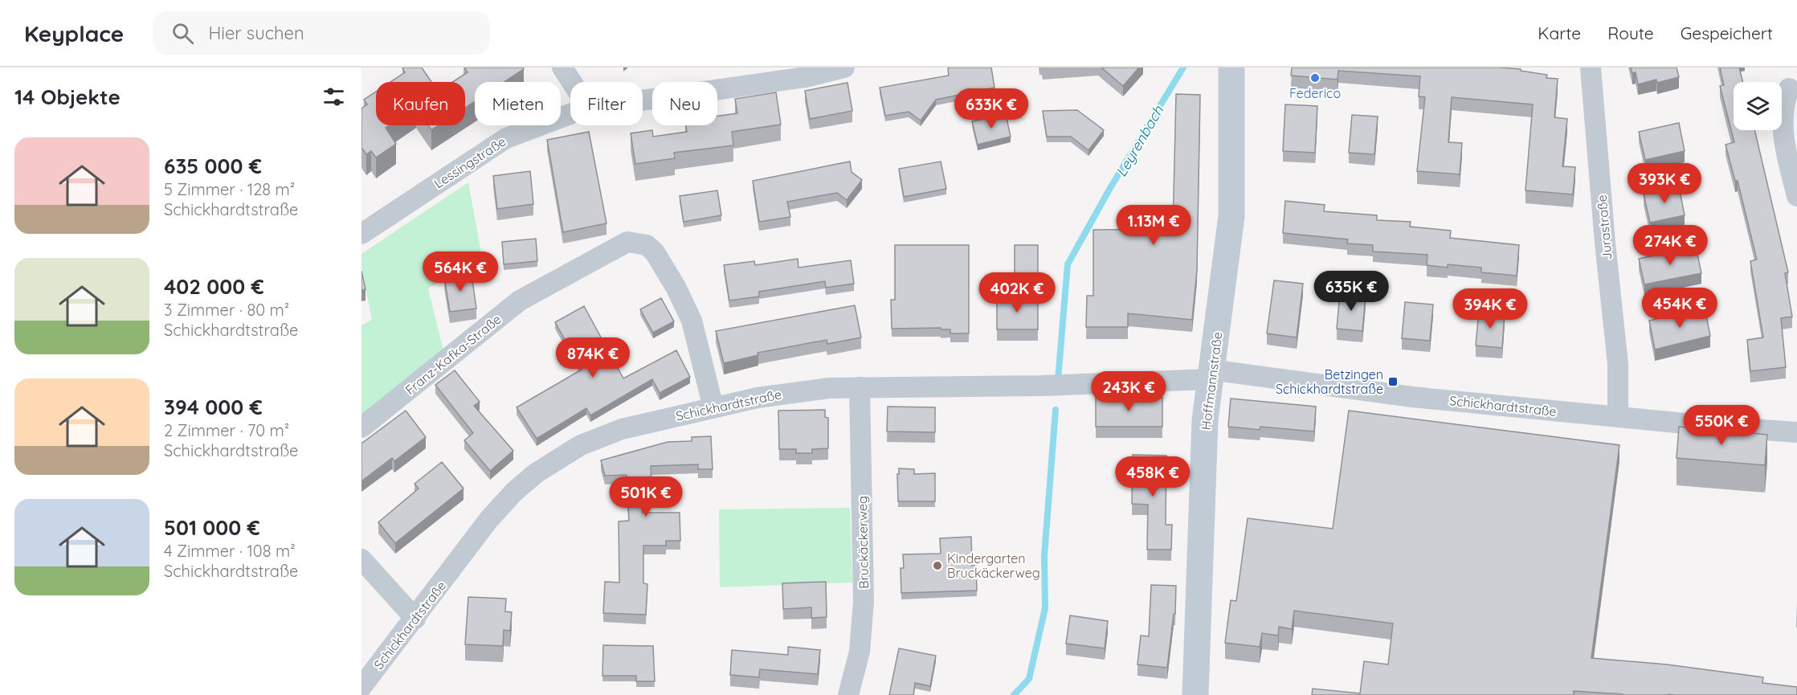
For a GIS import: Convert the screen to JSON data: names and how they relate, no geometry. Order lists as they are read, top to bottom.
{
  "streets": {
    "street": [
      "Lessingstraße",
      "Jurastraße",
      "Franz-Kafka-Straße",
      "Hoffmannstraße",
      "Schickhardtstraße",
      "Bruckäckerweg"
    ]
  },
  "crossings": [
    ["Jurastraße", "Schickhardtstraße"],
    ["Franz-Kafka-Straße", "Schickhardtstraße"],
    ["Hoffmannstraße", "Schickhardtstraße"],
    ["Schickhardtstraße", "Bruckäckerweg"]
  ],
  "water": ["Leyrenbach"],
  "places": {
    "other": ["Federico", "Kindergarten Bruckäckerweg"],
    "transit": ["Betzingen Schickhardtstraße"]
  },
  "page": {
    "header": "Keyplace",
    "search": "Hier suchen",
    "nav": ["Karte", "Route", "Gespeichert"],
    "heading": "14 Objekte",
    "chip": [
      "Kaufen",
      "Mieten",
      "Filter",
      "Neu"
    ],
    "price": [
      "633K €",
      "393K €",
      "1.13M €",
      "274K €",
      "564K €",
      "635K €",
      "402K €",
      "454K €",
      "394K €",
      "874K €",
      "243K €",
      "550K €",
      "458K €",
      "501K €"
    ],
    "list": [
      {
        "name": "635 000 €",
        "note": "5 Zimmer · 128 m² · Schickhardtstraße"
      },
      {
        "name": "402 000 €",
        "note": "3 Zimmer · 80 m² · Schickhardtstraße"
      },
      {
        "name": "394 000 €",
        "note": "2 Zimmer · 70 m² · Schickhardtstraße"
      },
      {
        "name": "501 000 €",
        "note": "4 Zimmer · 108 m² · Schickhardtstraße"
      }
    ]
  }
}
